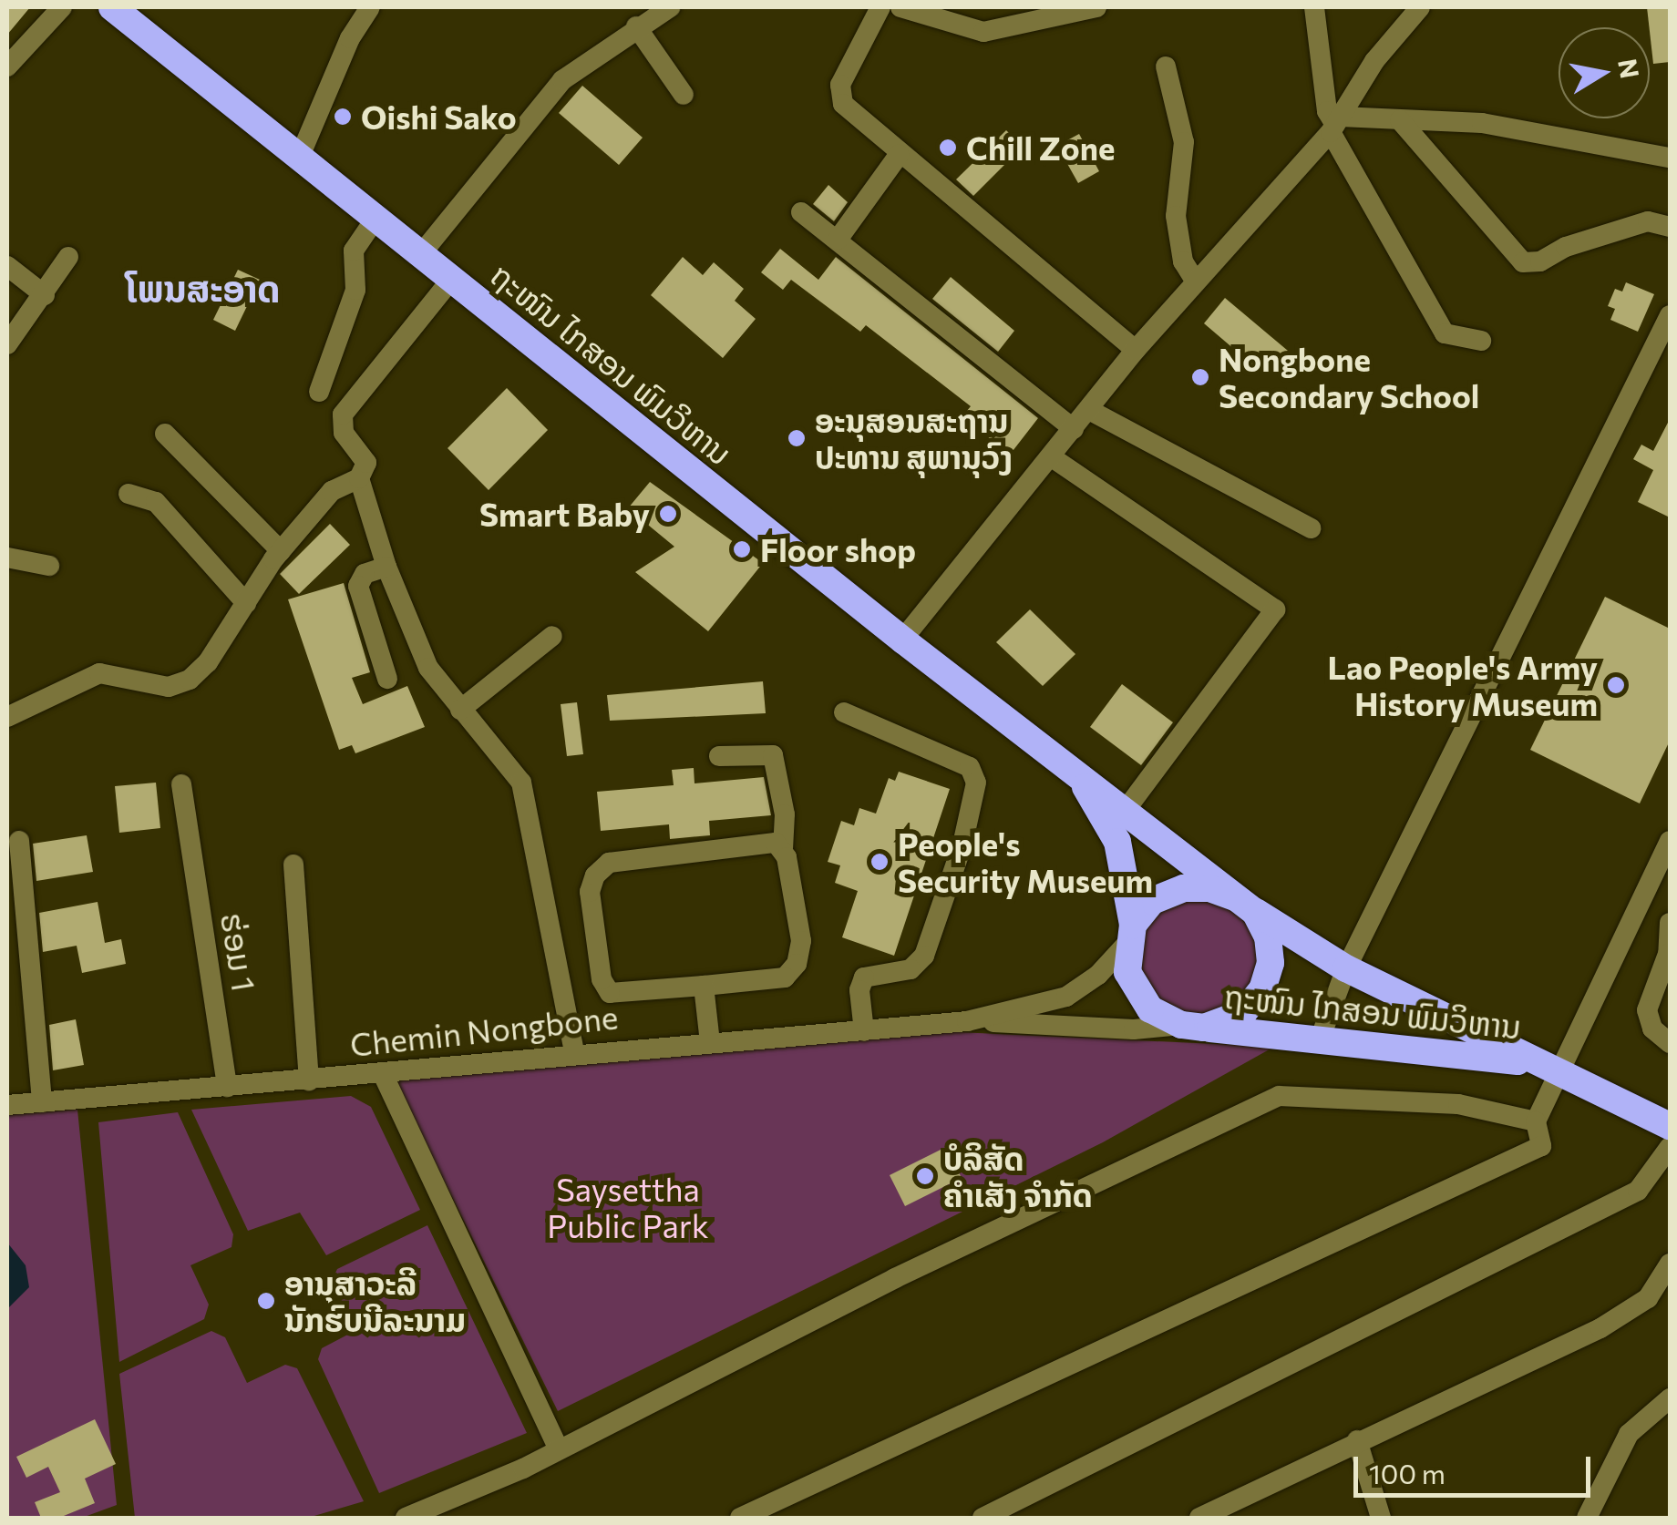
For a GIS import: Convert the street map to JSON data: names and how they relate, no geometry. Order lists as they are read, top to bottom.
{
  "streets": {
    "highway": ["ຖະໜົນ ໄກສອນ ພົມວິຫານ"],
    "street": ["ຮ່ອມ 1", "Chemin Nongbone"]
  },
  "crossings": [
    ["ຮ່ອມ 1", "Chemin Nongbone"]
  ],
  "districts": ["ໂພນສະອາດ"],
  "parks": ["Saysettha Public Park"],
  "places": [
    "Oishi Sako",
    "Chill Zone",
    "Nongbone Secondary School",
    "ອະນຸສອນສະຖານ ປະທານ ສຸພານຸວົງ",
    "Smart Baby",
    "Floor shop",
    "Lao People's Army History Museum",
    "People's Security Museum",
    "ບໍລິສັດ ຄຳເສັງ ຈຳກັດ",
    "ອານຸສາວະລີ ນັກຮົບນີລະນາມ"
  ],
  "scale_bar": "100 m",
  "north": "right"
}
